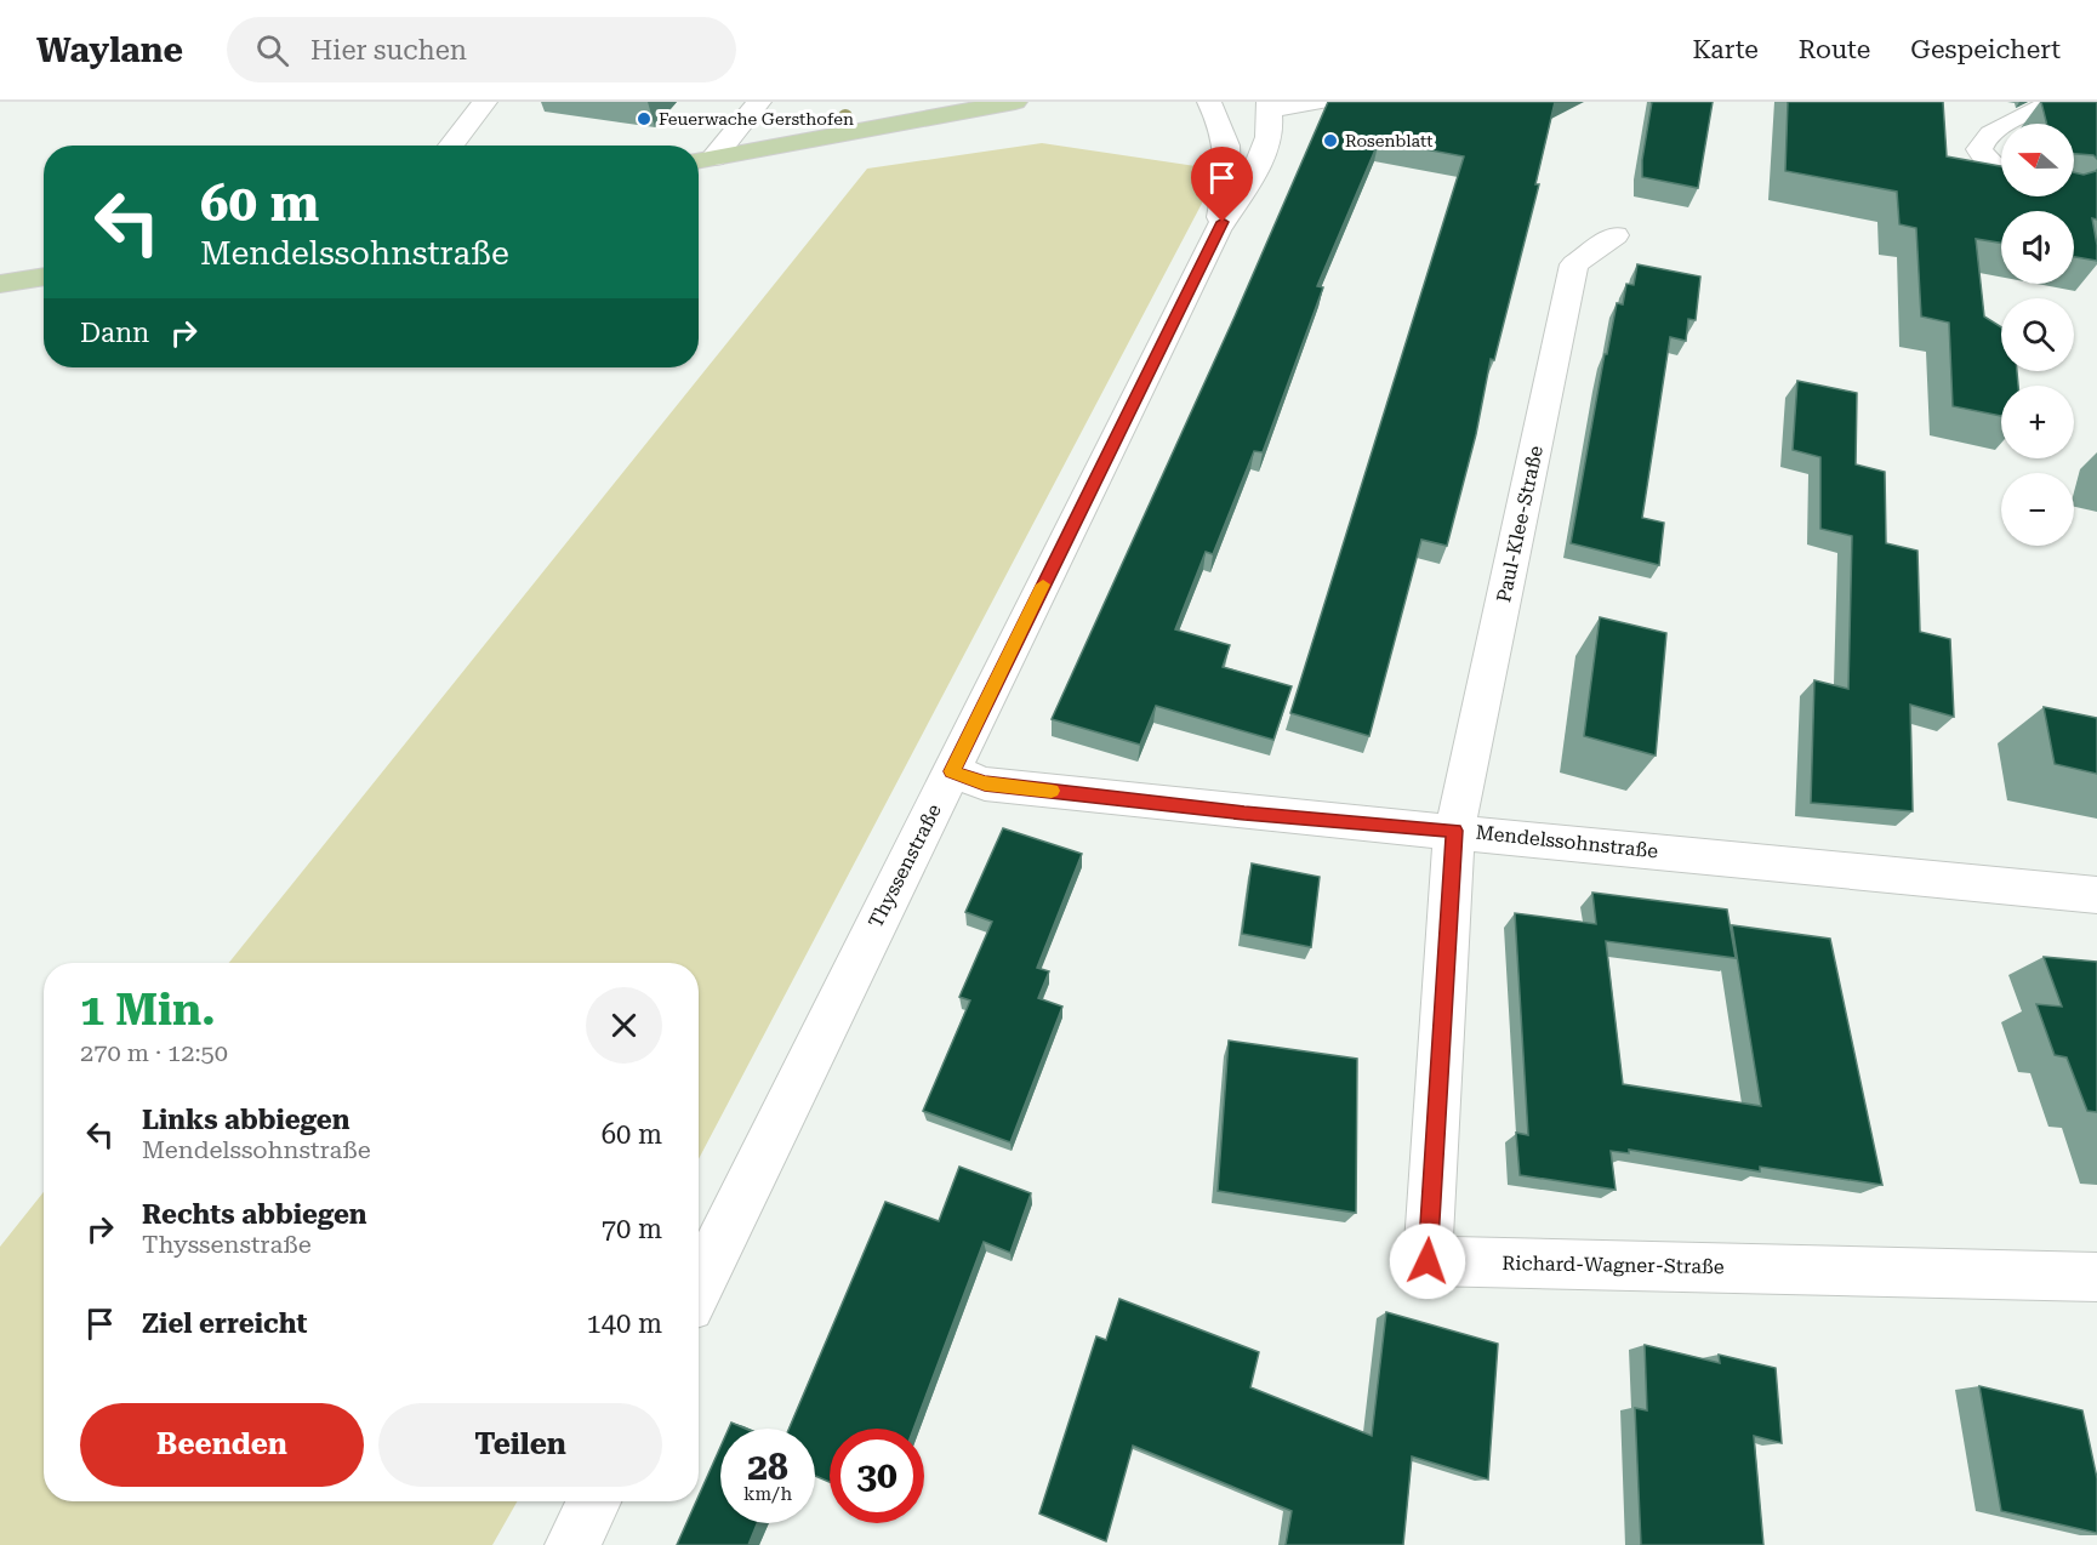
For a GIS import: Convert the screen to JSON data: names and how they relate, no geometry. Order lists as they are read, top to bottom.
{
  "streets": {
    "street": [
      "Paul-Klee-Straße",
      "Mendelssohnstraße",
      "Thyssenstraße",
      "Richard-Wagner-Straße"
    ]
  },
  "crossings": [
    ["Paul-Klee-Straße", "Mendelssohnstraße"],
    ["Paul-Klee-Straße", "Richard-Wagner-Straße"],
    ["Mendelssohnstraße", "Thyssenstraße"],
    ["Mendelssohnstraße", "Richard-Wagner-Straße"]
  ],
  "places": ["Feuerwache Gersthofen", "Rosenblatt"],
  "north": "left",
  "page": {
    "header": "Waylane",
    "search": "Hier suchen",
    "nav": ["Karte", "Route", "Gespeichert"],
    "map_buttons": ["+", "−"],
    "turn": ["60 m", "Mendelssohnstraße"],
    "then": "Dann",
    "heading": ["1 Min.", "270 m · 12:50"],
    "list": [
      {
        "name": "Links abbiegen",
        "note": "Mendelssohnstraße",
        "value": "60 m"
      },
      {
        "name": "Rechts abbiegen",
        "note": "Thyssenstraße",
        "value": "70 m"
      },
      {
        "name": "Ziel erreicht",
        "value": "140 m"
      }
    ],
    "buttons": ["Beenden", "Teilen"],
    "speed": "28 km/h",
    "limit": "30"
  }
}
